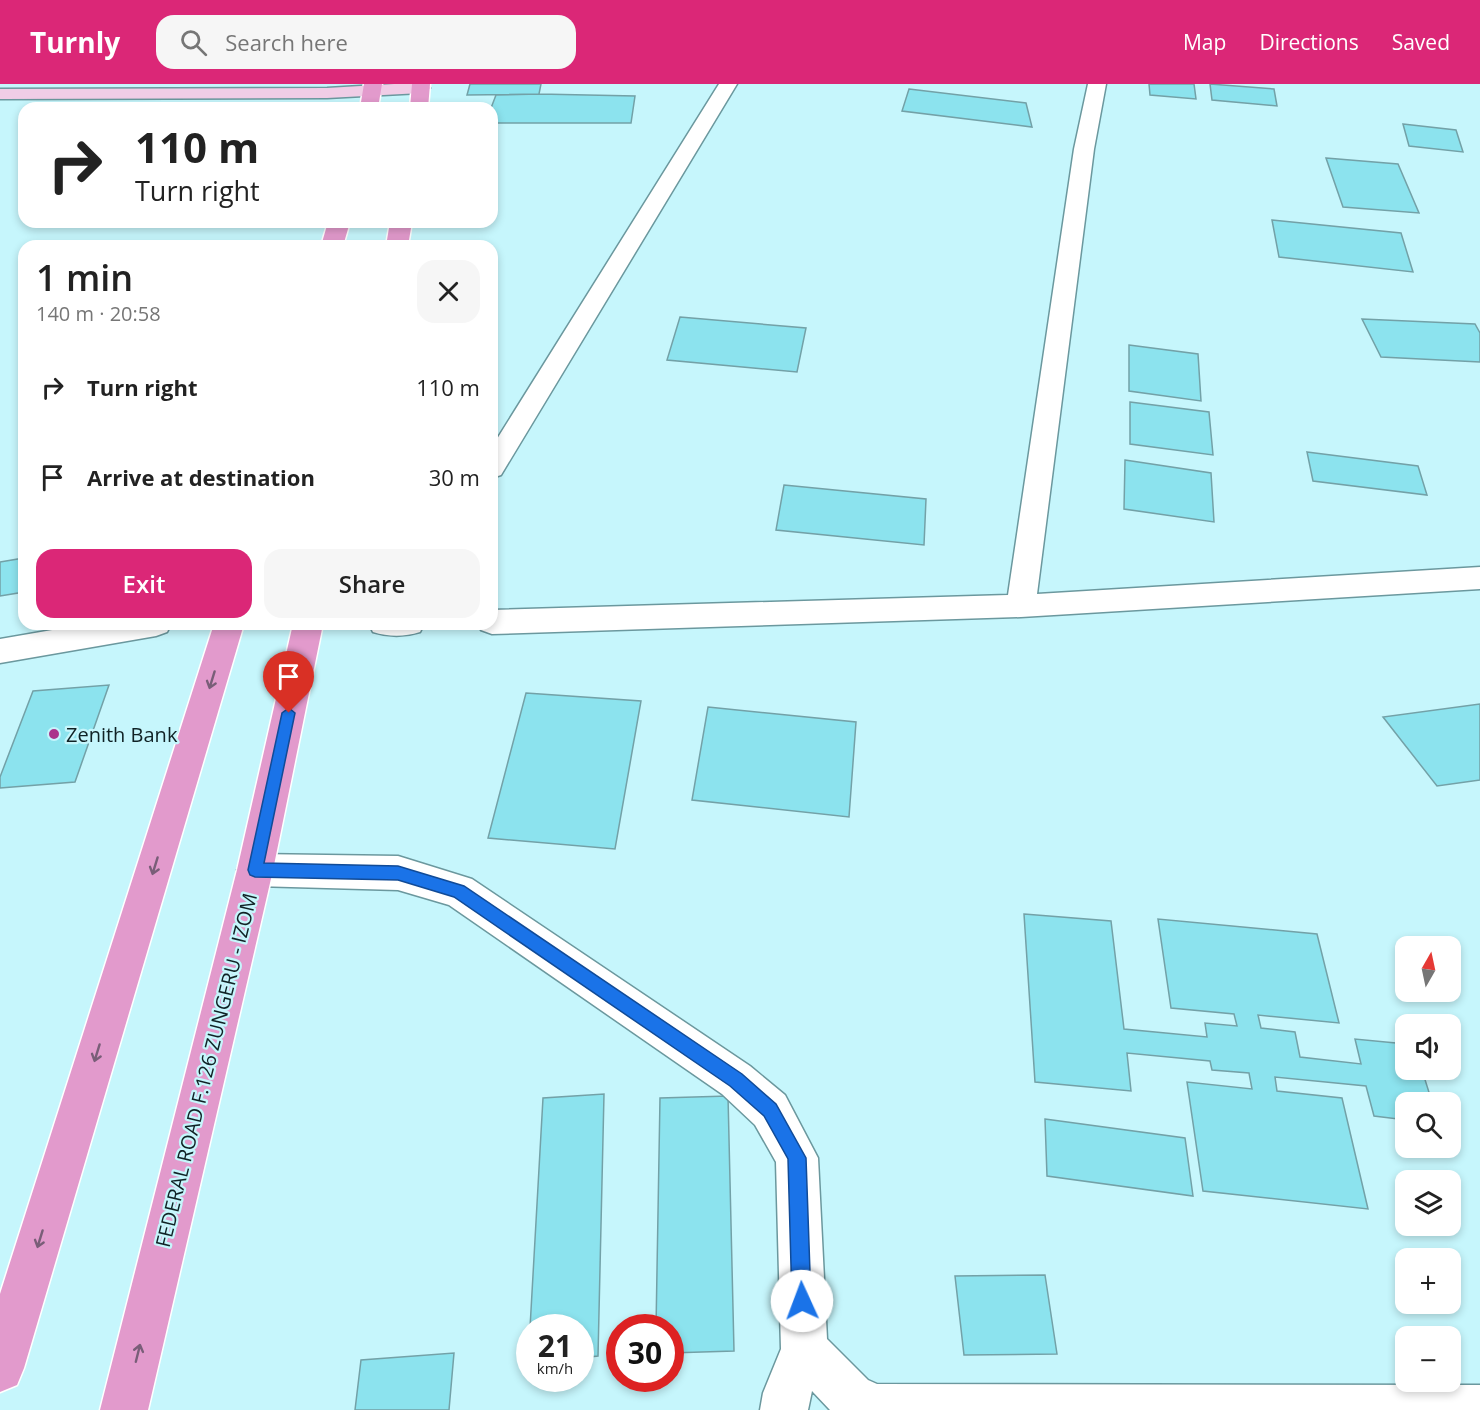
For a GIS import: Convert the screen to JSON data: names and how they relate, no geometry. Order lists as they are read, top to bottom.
{
  "streets": {
    "main road": ["FEDERAL ROAD F.126 ZUNGERU - IZOM"]
  },
  "places": ["Zenith Bank"],
  "north": "top",
  "page": {
    "header": "Turnly",
    "search": "Search here",
    "nav": ["Map", "Directions", "Saved"],
    "turn": ["110 m", "Turn right"],
    "heading": ["1 min", "140 m · 20:58"],
    "list": [
      {
        "name": "Turn right",
        "value": "110 m"
      },
      {
        "name": "Arrive at destination",
        "value": "30 m"
      }
    ],
    "buttons": ["Exit", "Share"],
    "map_buttons": ["+", "−"],
    "speed": "21 km/h",
    "limit": "30"
  }
}
